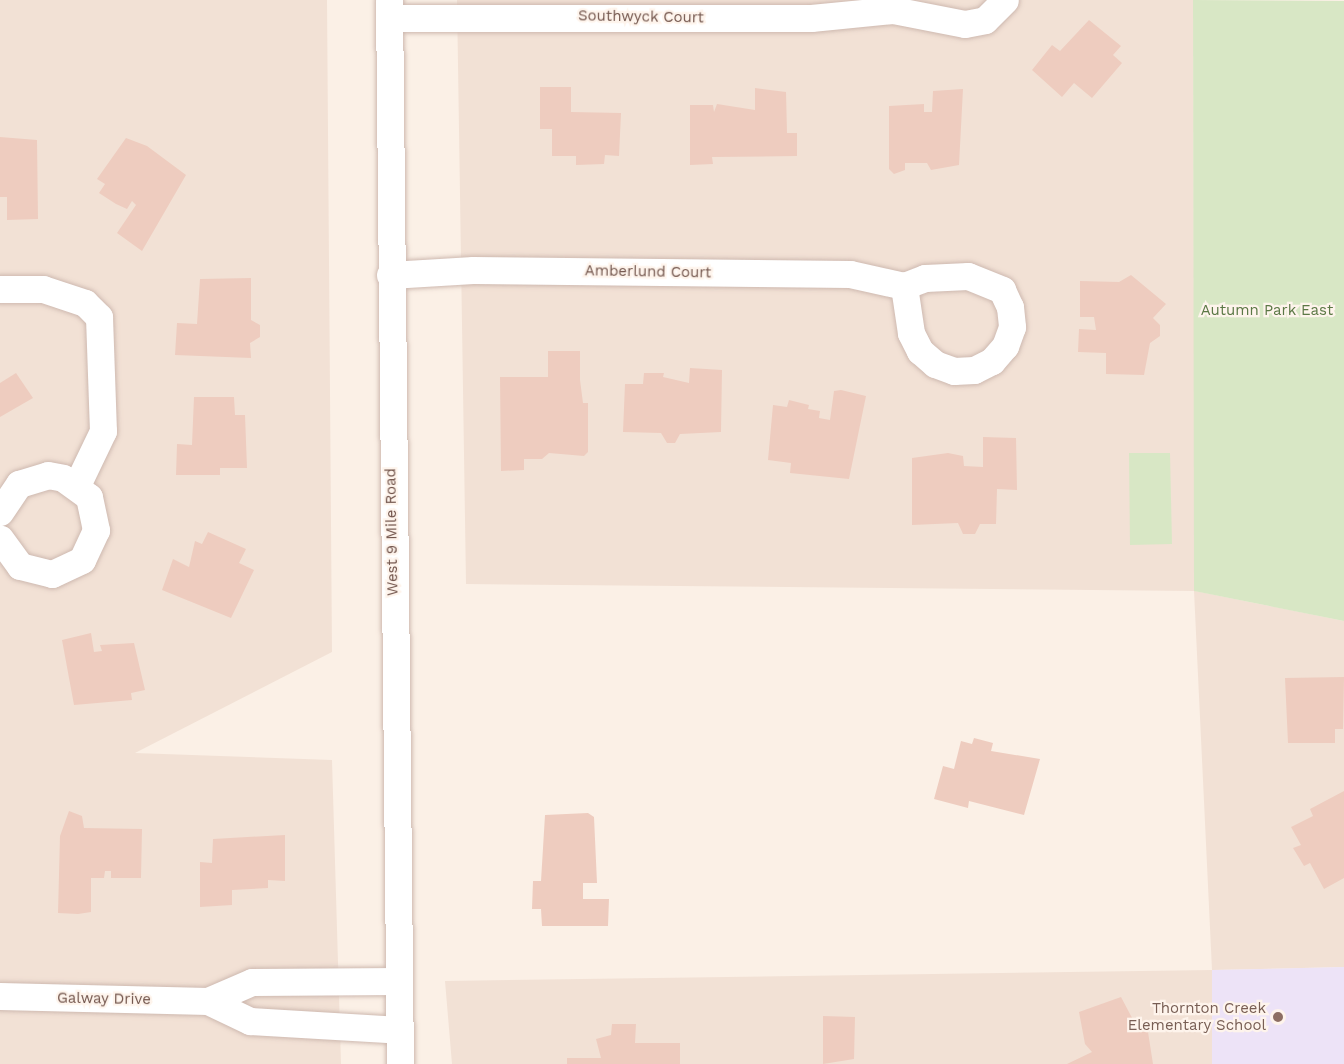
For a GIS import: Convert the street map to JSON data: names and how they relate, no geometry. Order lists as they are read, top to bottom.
{
  "streets": {
    "street": [
      "Southwyck Court",
      "Amberlund Court",
      "West 9 Mile Road",
      "Galway Drive"
    ]
  },
  "crossings": [
    ["Southwyck Court", "West 9 Mile Road"],
    ["Amberlund Court", "West 9 Mile Road"],
    ["West 9 Mile Road", "Galway Drive"]
  ],
  "parks": ["Autumn Park East"],
  "places": ["Thornton Creek Elementary School"]
}
